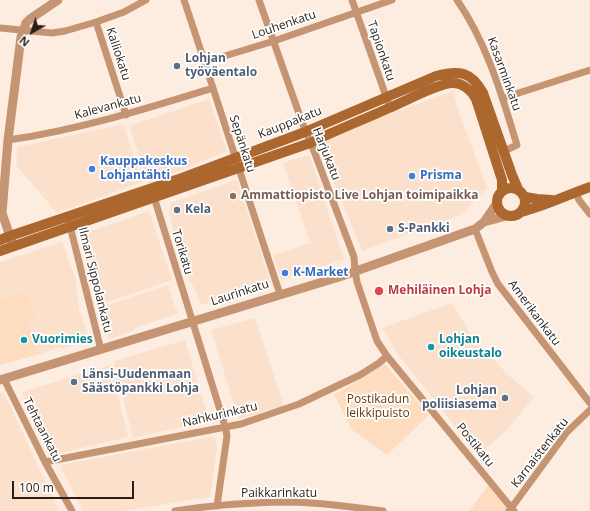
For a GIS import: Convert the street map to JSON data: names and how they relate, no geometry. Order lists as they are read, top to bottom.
{
  "streets": {
    "main road": ["Kauppakatu"],
    "street": [
      "Louhenkatu",
      "Tapionkatu",
      "Kalliokatu",
      "Kasarminkatu",
      "Kalevankatu",
      "Sepänkatu",
      "Harjukatu",
      "Torikatu",
      "Ilmari Sippolankatu",
      "Laurinkatu",
      "Amerikankatu",
      "Nahkurinkatu",
      "Tehtaankatu",
      "Postikatu",
      "Karnaistenkatu",
      "Paikkarinkatu"
    ]
  },
  "crossings": [
    ["Louhenkatu", "Tapionkatu"],
    ["Louhenkatu", "Sepänkatu"],
    ["Louhenkatu", "Harjukatu"],
    ["Tapionkatu", "Kauppakatu"],
    ["Kalliokatu", "Kalevankatu"],
    ["Kasarminkatu", "Kauppakatu"],
    ["Kalevankatu", "Sepänkatu"],
    ["Kauppakatu", "Sepänkatu"],
    ["Kauppakatu", "Harjukatu"],
    ["Kauppakatu", "Torikatu"],
    ["Kauppakatu", "Ilmari Sippolankatu"],
    ["Kauppakatu", "Laurinkatu"],
    ["Sepänkatu", "Laurinkatu"],
    ["Harjukatu", "Laurinkatu"],
    ["Harjukatu", "Postikatu"],
    ["Torikatu", "Laurinkatu"],
    ["Torikatu", "Nahkurinkatu"],
    ["Torikatu", "Paikkarinkatu"],
    ["Ilmari Sippolankatu", "Laurinkatu"],
    ["Laurinkatu", "Amerikankatu"],
    ["Laurinkatu", "Tehtaankatu"],
    ["Laurinkatu", "Postikatu"],
    ["Nahkurinkatu", "Tehtaankatu"],
    ["Nahkurinkatu", "Postikatu"],
    ["Postikatu", "Karnaistenkatu"]
  ],
  "parks": ["Postikadun leikkipuisto"],
  "places": [
    "Lohjan työväentalo",
    "Kauppakeskus Lohjantähti",
    "Prisma",
    "Ammattiopisto Live Lohjan toimipaikka",
    "Kela",
    "S-Pankki",
    "K-Market",
    "Mehiläinen Lohja",
    "Vuorimies",
    "Lohjan oikeustalo",
    "Länsi-Uudenmaan Säästöpankki Lohja",
    "Lohjan poliisiasema"
  ],
  "scale_bar": "100 m",
  "north": "bottom left"
}
